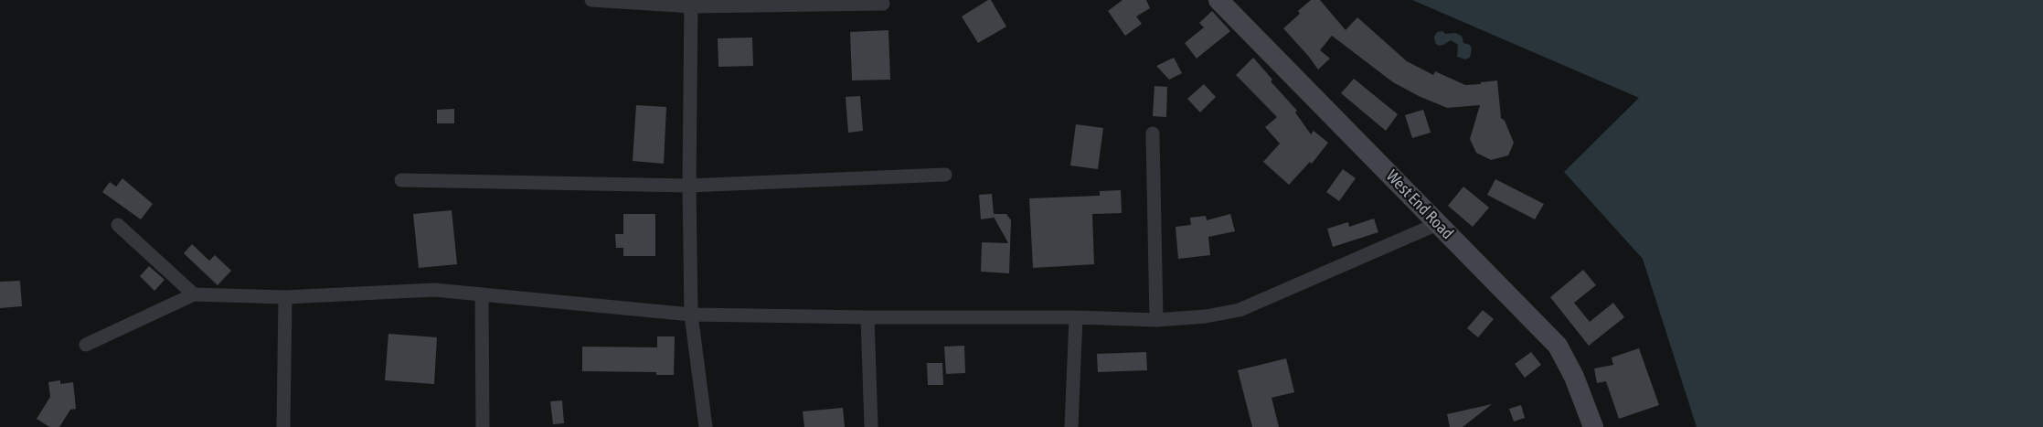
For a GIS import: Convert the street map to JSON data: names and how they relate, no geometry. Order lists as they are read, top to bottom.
{
  "streets": {
    "main road": ["West End Road"]
  }
}
